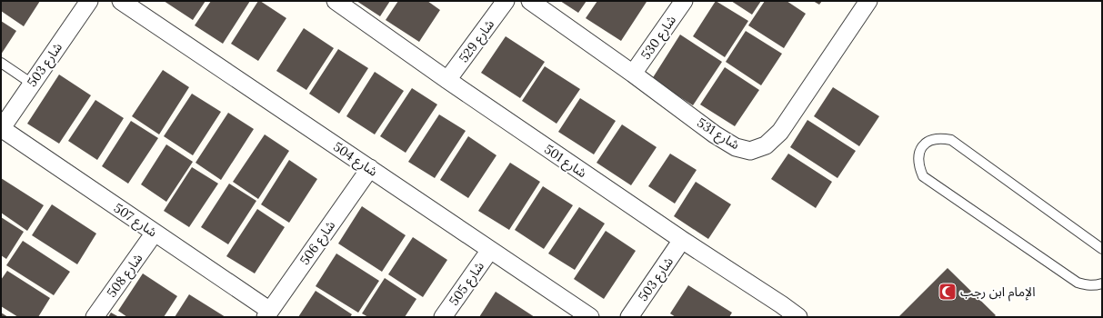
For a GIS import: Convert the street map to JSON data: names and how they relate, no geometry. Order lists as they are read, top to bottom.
{
  "streets": {
    "street": [
      "شارع 530",
      "شارع 529",
      "شارع 503",
      "شارع 531",
      "شارع 504",
      "شارع 501",
      "شارع 507",
      "شارع 506",
      "شارع 508",
      "شارع 505"
    ]
  },
  "crossings": [
    ["شارع 530", "شارع 531"],
    ["شارع 529", "شارع 501"],
    ["شارع 503", "شارع 501"],
    ["شارع 503", "شارع 507"],
    ["شارع 504", "شارع 506"],
    ["شارع 504", "شارع 505"],
    ["شارع 507", "شارع 506"],
    ["شارع 507", "شارع 508"]
  ],
  "places": {
    "mosque": ["الإمام ابن رجب"]
  }
}
